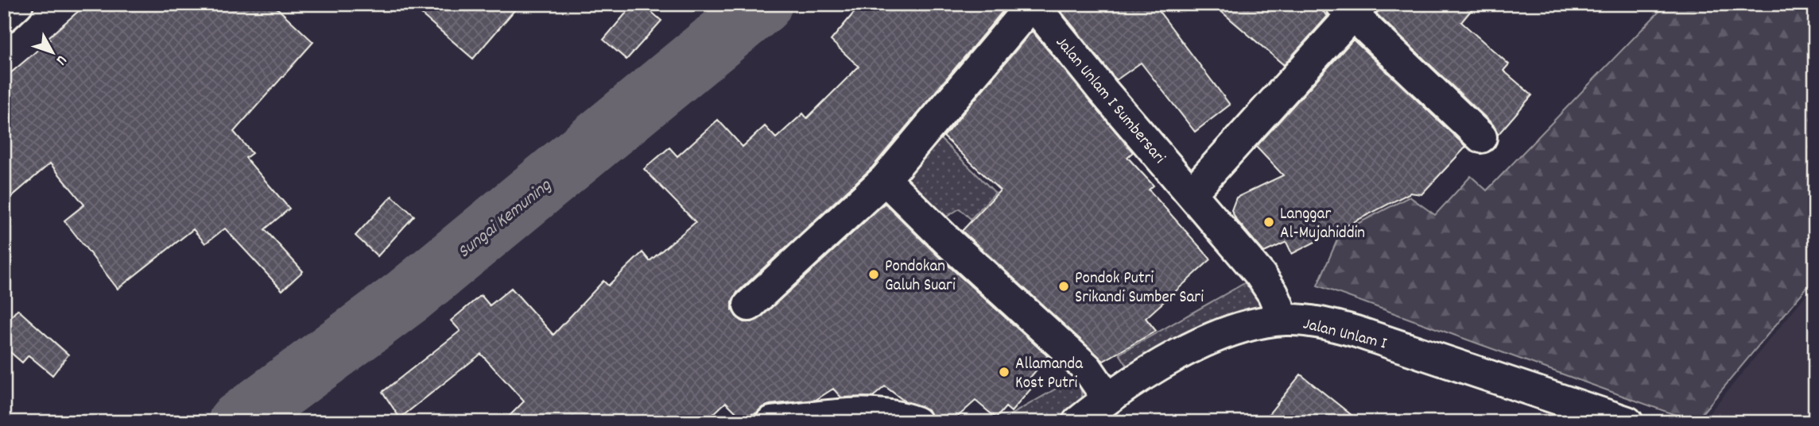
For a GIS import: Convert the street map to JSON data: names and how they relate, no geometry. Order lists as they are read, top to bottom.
{
  "streets": {
    "street": ["Jalan Unlam I Sumbersari", "Jalan Unlam I"]
  },
  "crossings": [
    ["Jalan Unlam I Sumbersari", "Jalan Unlam I"]
  ],
  "water": ["Sungai Kemuning"],
  "places": [
    "Langgar Al-Mujahiddin",
    "Pondokan Galuh Suari",
    "Pondok Putri Srikandi Sumber Sari",
    "Allamanda Kost Putri"
  ],
  "north": "bottom right"
}
